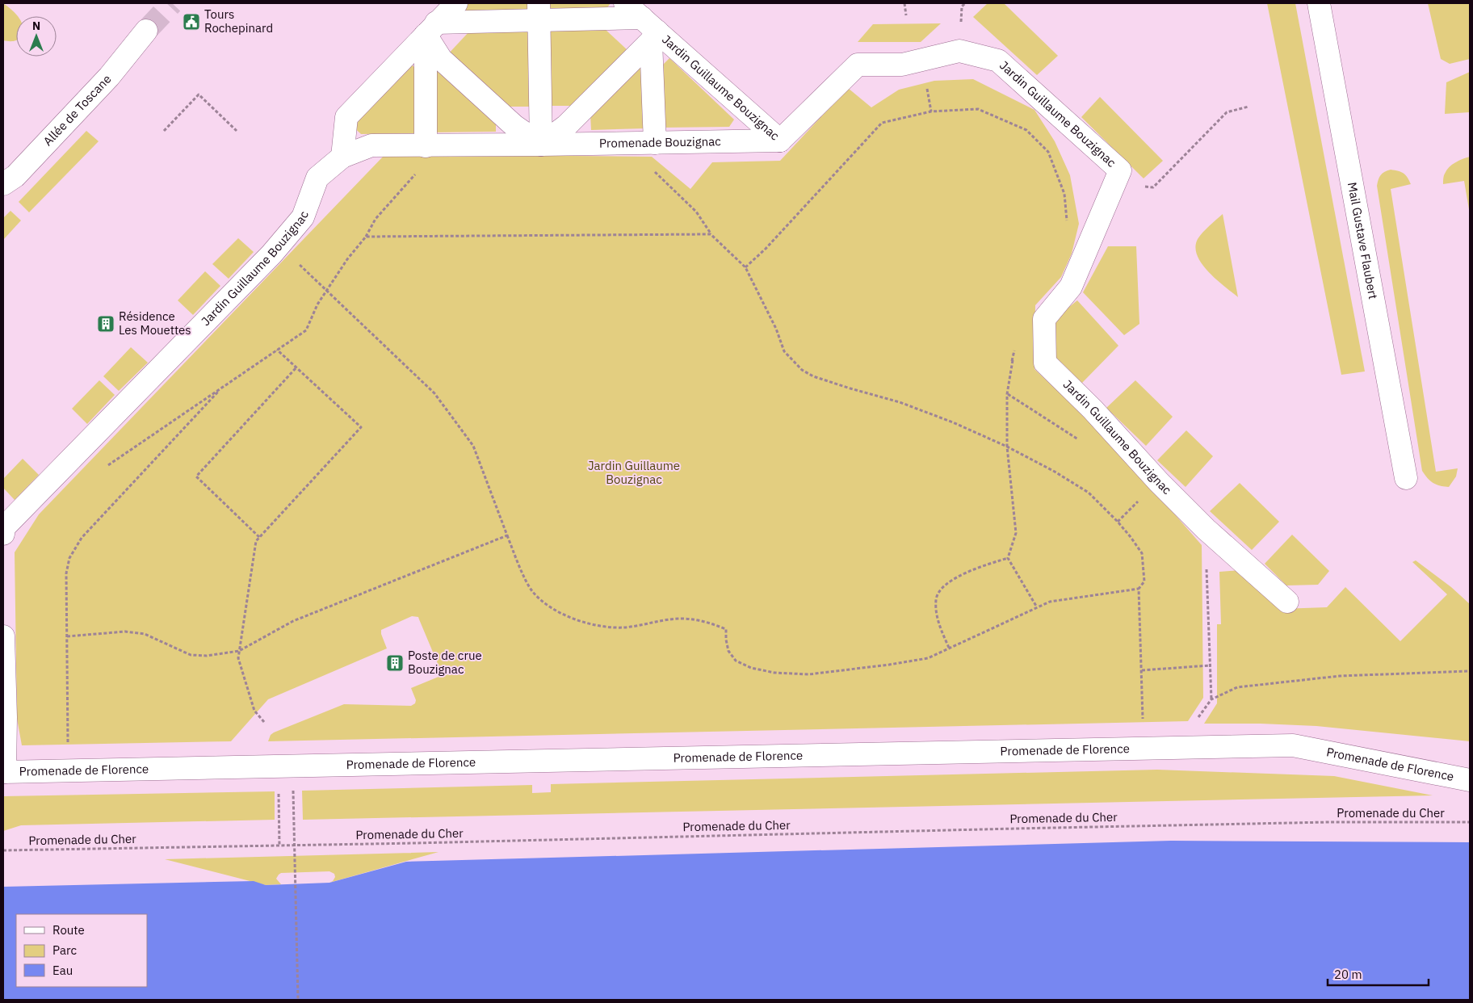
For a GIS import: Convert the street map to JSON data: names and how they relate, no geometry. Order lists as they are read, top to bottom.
{
  "streets": {
    "street": [
      "Jardin Guillaume Bouzignac",
      "Allée de Toscane",
      "Promenade Bouzignac",
      "Mail Gustave Flaubert",
      "Promenade de Florence"
    ],
    "path": ["Promenade du Cher"]
  },
  "crossings": [
    ["Jardin Guillaume Bouzignac", "Promenade Bouzignac"]
  ],
  "parks": ["Jardin Guillaume Bouzignac"],
  "places": {
    "public building": ["Tours Rochepinard"],
    "building": ["Résidence Les Mouettes", "Poste de crue Bouzignac"]
  },
  "legend": ["Route", "Parc", "Eau"],
  "scale_bar": "20 m",
  "north": "top"
}
